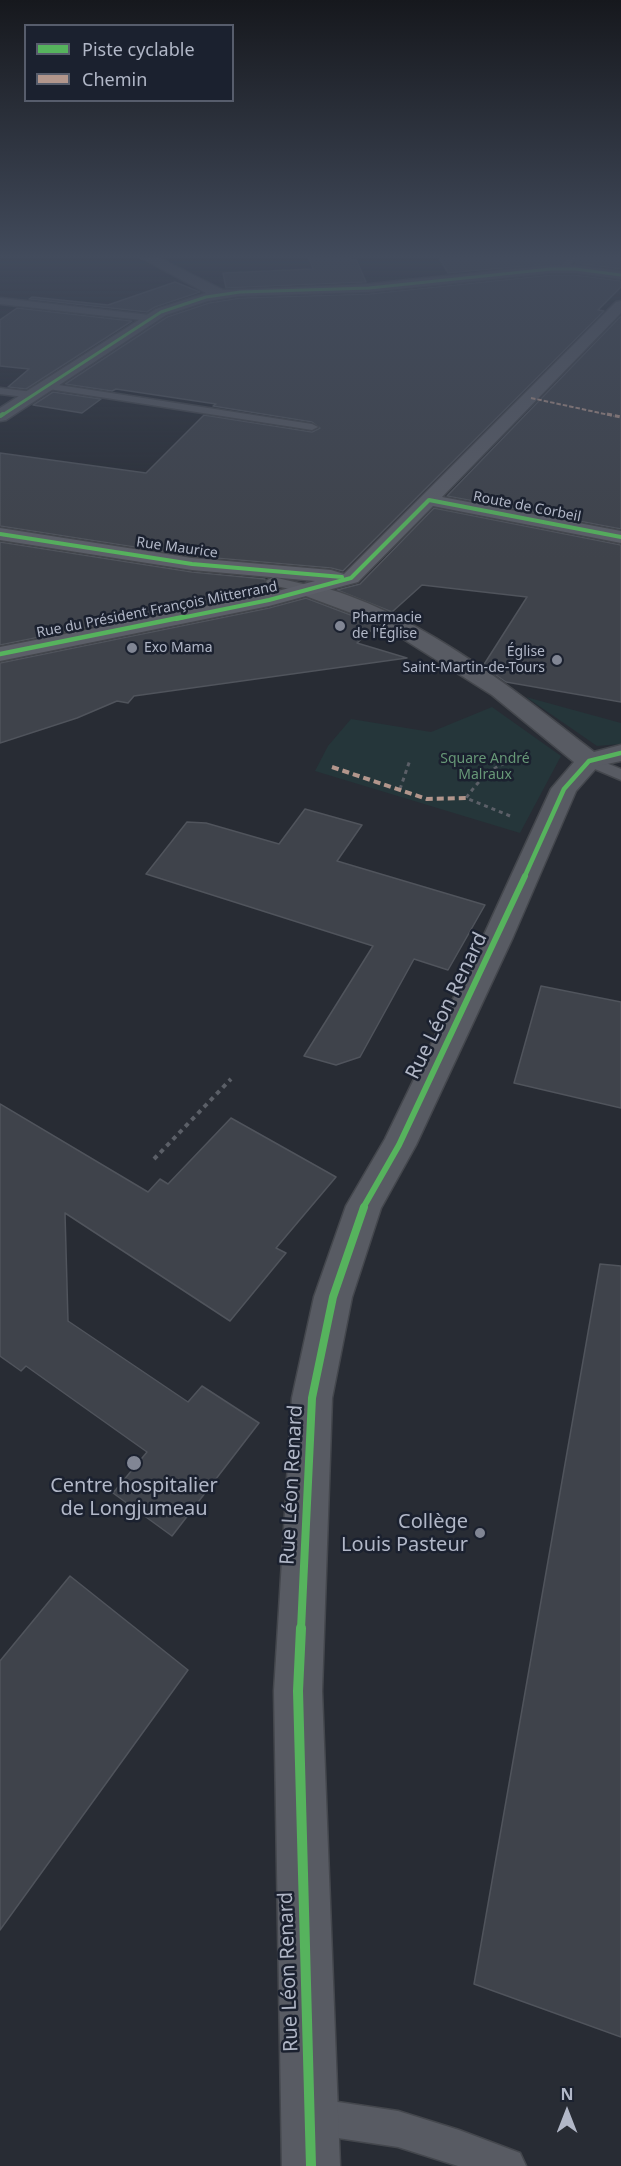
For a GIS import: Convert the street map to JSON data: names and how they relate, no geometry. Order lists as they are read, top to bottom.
{
  "streets": {
    "main road": ["Route de Corbeil", "Rue Maurice", "Rue du Président François Mitterrand"],
    "street": ["Rue Léon Renard"]
  },
  "crossings": [
    ["Route de Corbeil", "Rue du Président François Mitterrand"],
    ["Rue Maurice", "Rue du Président François Mitterrand"]
  ],
  "parks": ["Square André Malraux"],
  "places": [
    "Pharmacie de l'Église",
    "Exo Mama",
    "Église Saint-Martin-de-Tours",
    "Centre hospitalier de Longjumeau",
    "Collège Louis Pasteur"
  ],
  "legend": ["Piste cyclable", "Chemin"],
  "north": "top"
}
